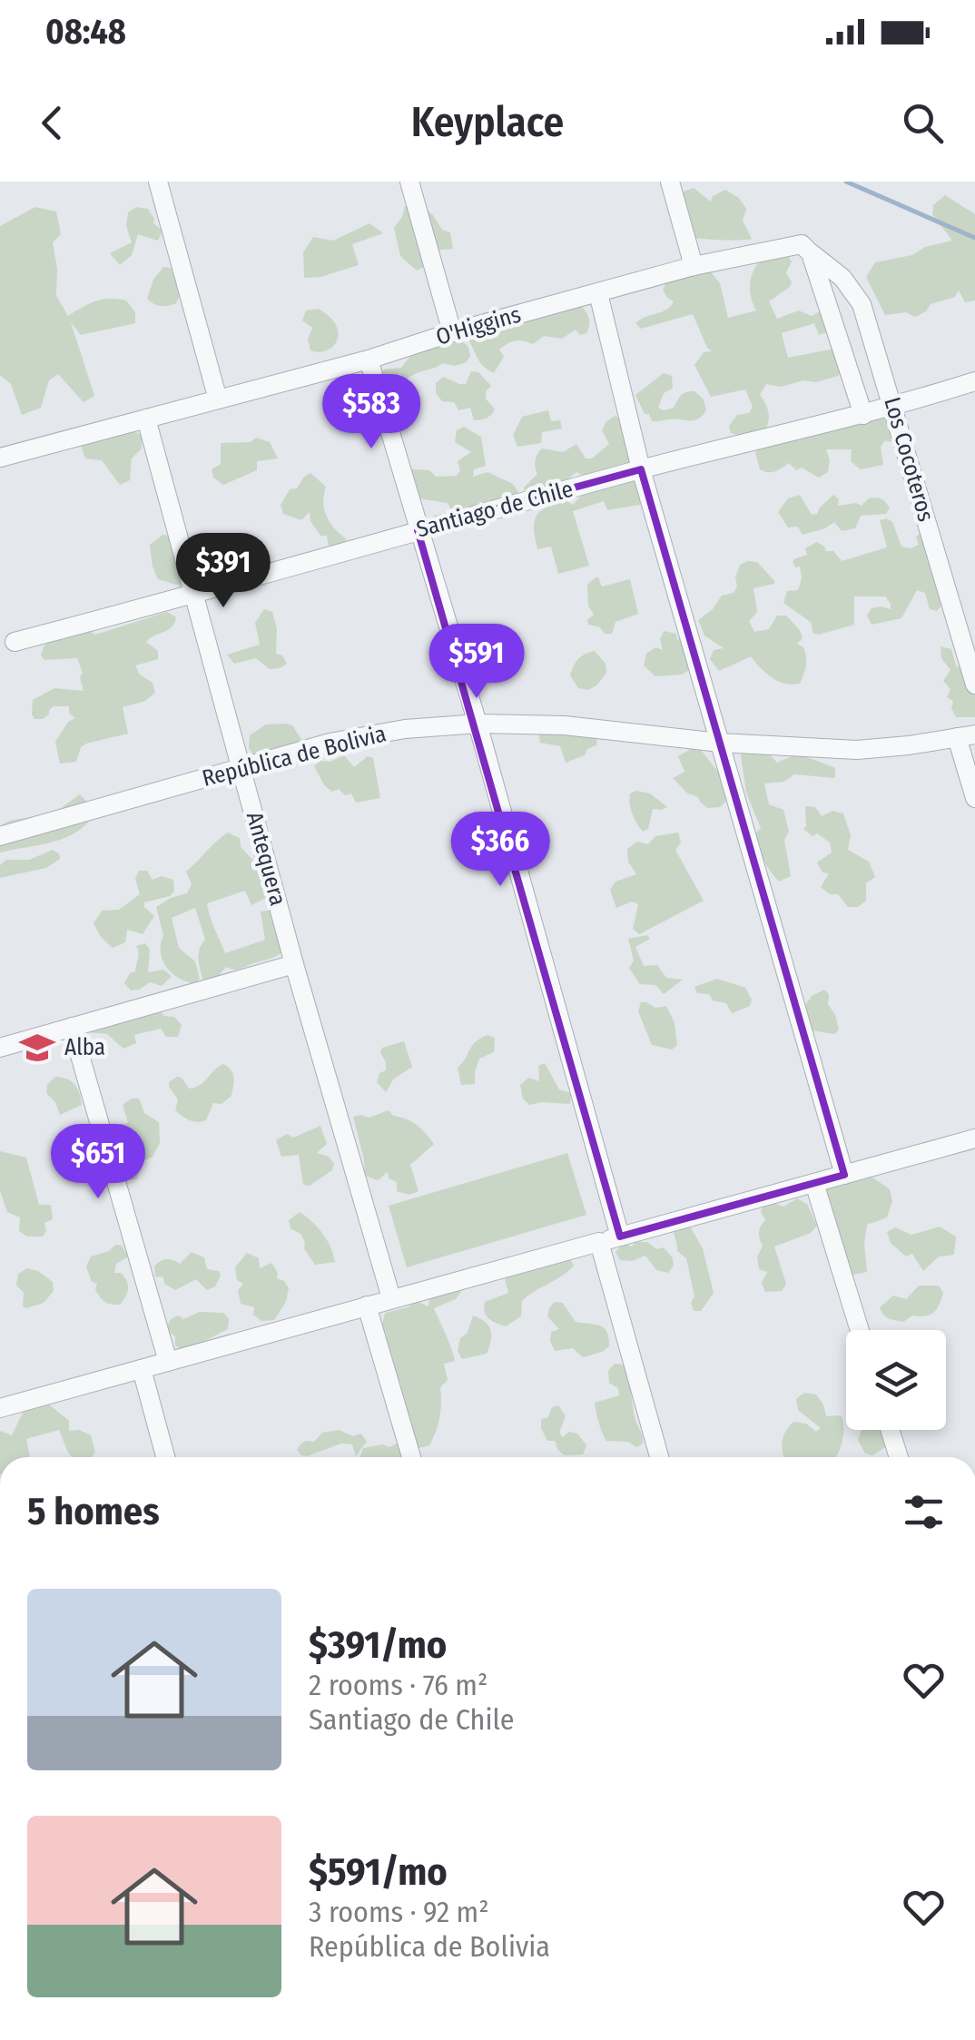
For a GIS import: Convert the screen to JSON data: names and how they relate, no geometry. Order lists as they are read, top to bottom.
{
  "streets": {
    "street": [
      "O'Higgins",
      "Los Cocoteros",
      "Santiago de Chile",
      "República de Bolivia",
      "Antequera"
    ]
  },
  "crossings": [
    ["O'Higgins", "Los Cocoteros"],
    ["O'Higgins", "Antequera"],
    ["Los Cocoteros", "Santiago de Chile"],
    ["Santiago de Chile", "Antequera"],
    ["República de Bolivia", "Antequera"]
  ],
  "places": {
    "school or university": ["Alba"]
  },
  "page": {
    "status": "08:48",
    "header": "Keyplace",
    "price": [
      "$583",
      "$391",
      "$591",
      "$366",
      "$651"
    ],
    "heading": "5 homes",
    "list": [
      {
        "name": "$391/mo",
        "note": "2 rooms · 76 m² · Santiago de Chile"
      },
      {
        "name": "$591/mo",
        "note": "3 rooms · 92 m² · República de Bolivia"
      }
    ]
  }
}
